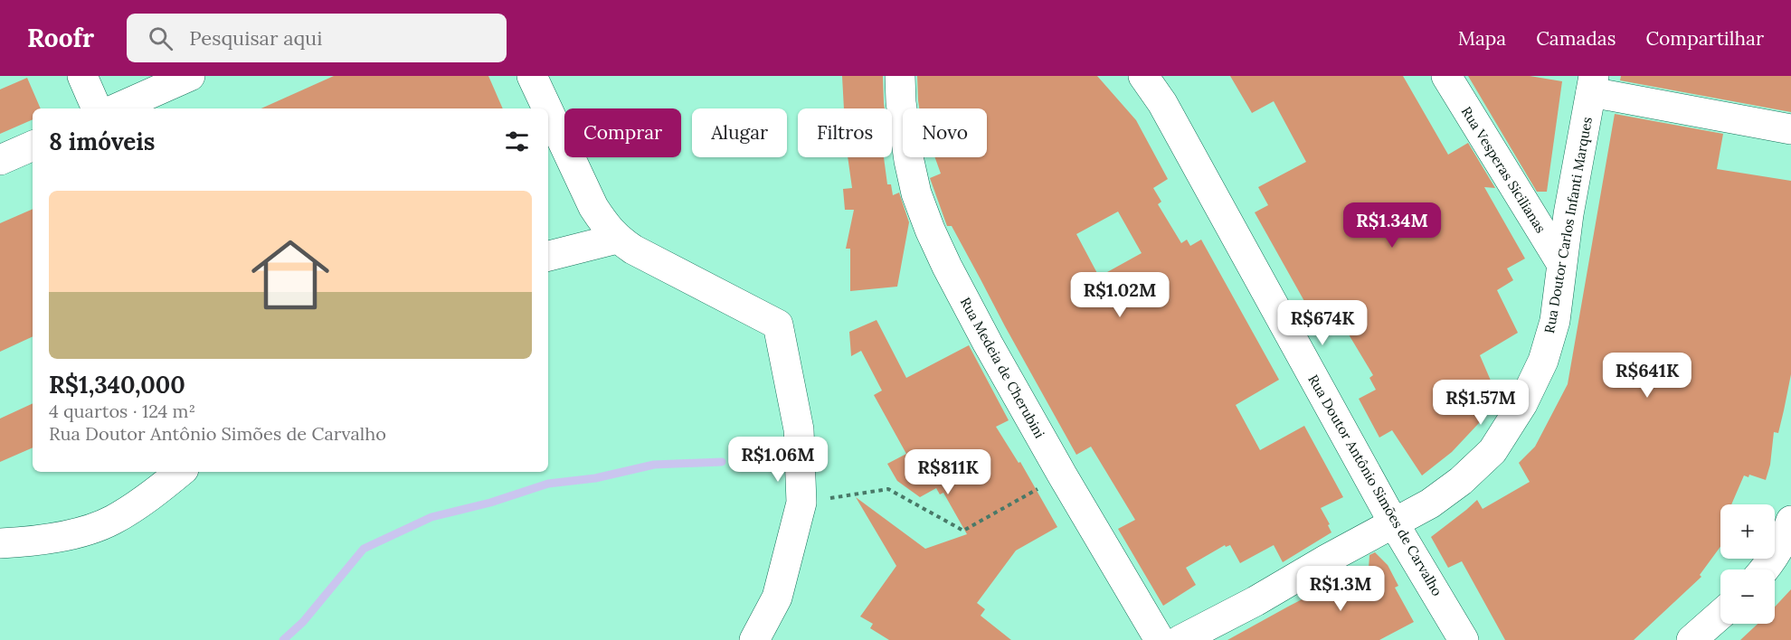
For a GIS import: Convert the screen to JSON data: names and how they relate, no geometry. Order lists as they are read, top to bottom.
{
  "streets": {
    "street": [
      "Rua Vesperas Sicilianas",
      "Rua Doutor Carlos Infanti Marques",
      "Rua Medeia de Cherubini",
      "Rua Doutor Antônio Simões de Carvalho"
    ]
  },
  "crossings": [
    ["Rua Vesperas Sicilianas", "Rua Doutor Carlos Infanti Marques"],
    ["Rua Doutor Carlos Infanti Marques", "Rua Doutor Antônio Simões de Carvalho"]
  ],
  "page": {
    "header": "Roofr",
    "search": "Pesquisar aqui",
    "nav": ["Mapa", "Camadas", "Compartilhar"],
    "chip": [
      "Comprar",
      "Alugar",
      "Filtros",
      "Novo"
    ],
    "heading": "8 imóveis",
    "list": [
      {
        "name": "R$1,340,000",
        "note": "4 quartos · 124 m² · Rua Doutor Antônio Simões de Carvalho"
      }
    ],
    "price": [
      "R$1.34M",
      "R$1.02M",
      "R$674K",
      "R$641K",
      "R$1.57M",
      "R$1.06M",
      "R$811K",
      "R$1.3M"
    ],
    "map_buttons": ["+", "−"]
  }
}
